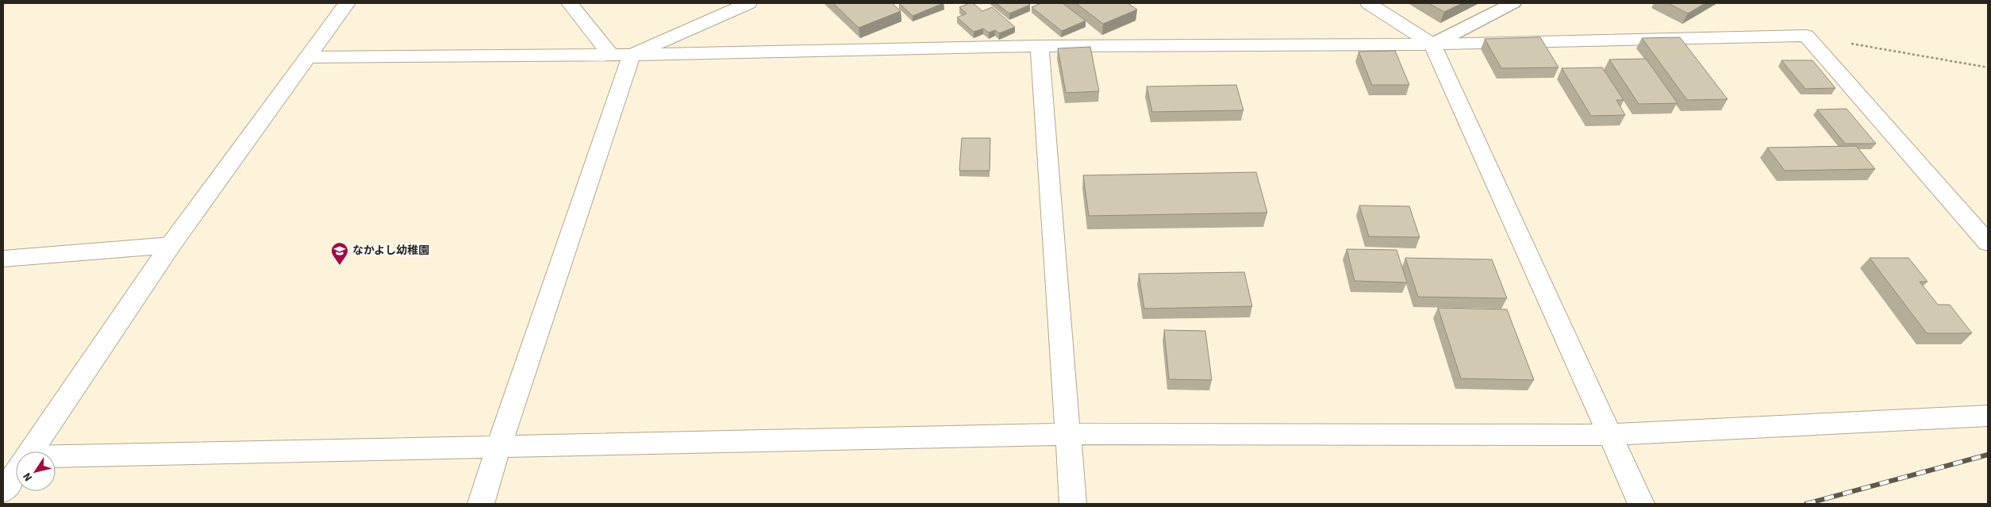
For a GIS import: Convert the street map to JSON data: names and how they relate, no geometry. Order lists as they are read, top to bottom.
{
  "places": {
    "school or university": ["なかよし幼稚園"]
  },
  "north": "bottom left"
}
